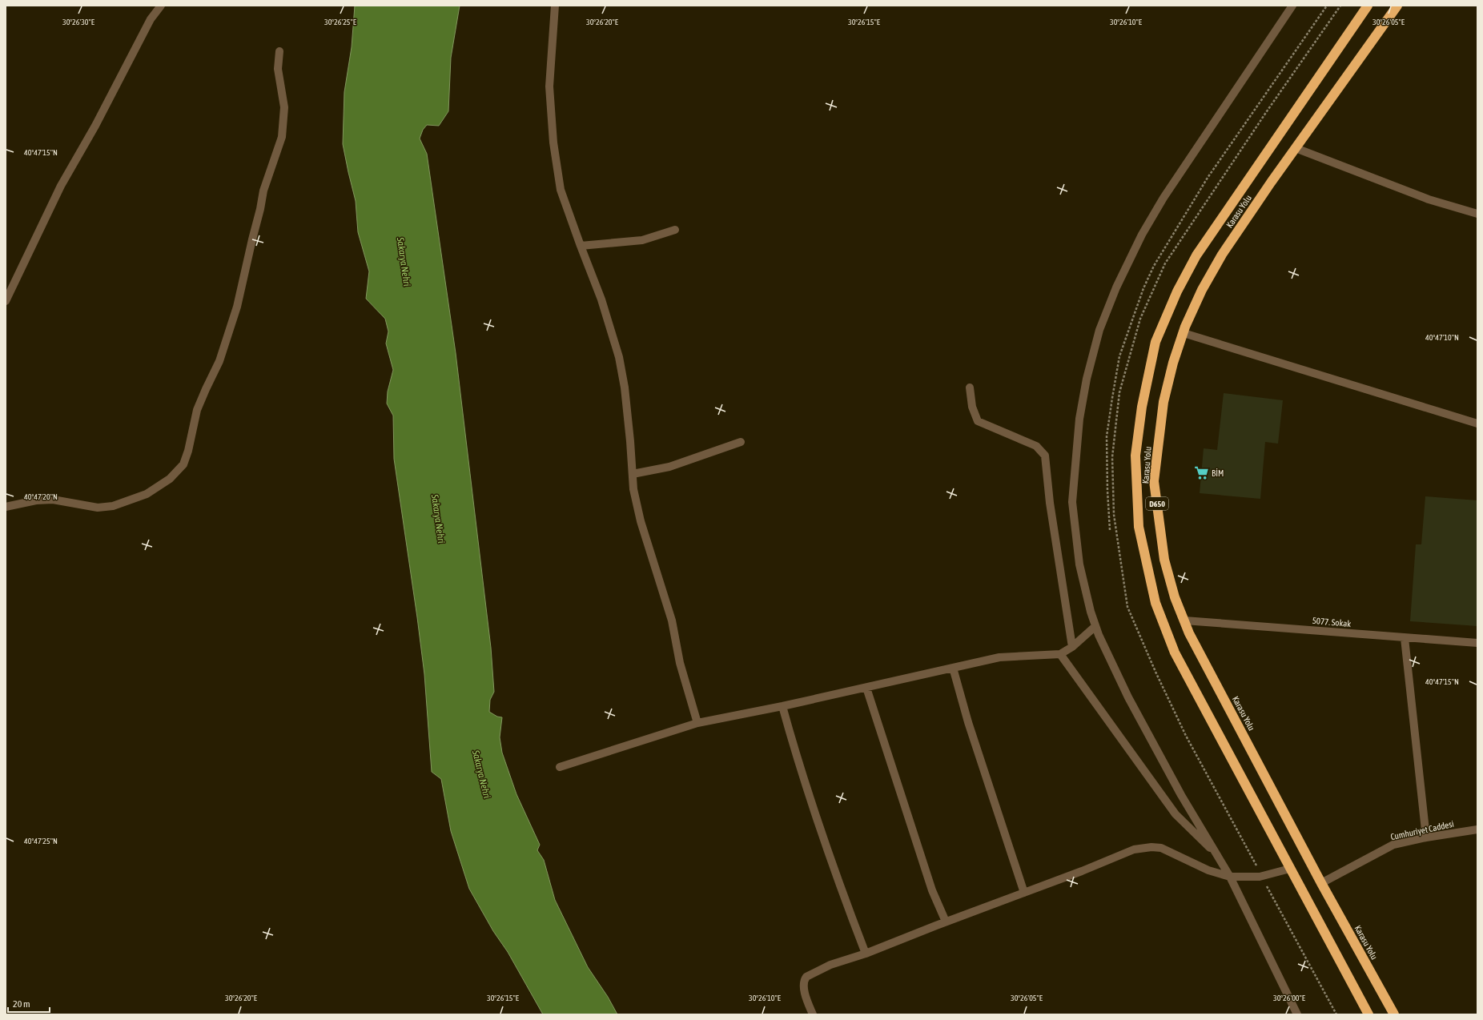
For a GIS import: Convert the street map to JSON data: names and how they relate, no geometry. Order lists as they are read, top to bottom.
{
  "streets": {
    "highway": ["Karasu Yolu", "D650"],
    "street": ["5077. Sokak", "Cumhuriyet Caddesi"]
  },
  "crossings": [
    ["Karasu Yolu", "5077. Sokak"],
    ["Karasu Yolu", "Cumhuriyet Caddesi"]
  ],
  "water": ["Sakarya Nehri"],
  "places": {
    "supermarket": ["BİM"]
  },
  "scale_bar": "20 m",
  "coordinates": [
    "30°26'30\"E",
    "30°26'25\"E",
    "30°26'20\"E",
    "30°26'15\"E",
    "30°26'10\"E",
    "30°26'05\"E",
    "40°47'15\"N",
    "40°47'10\"N",
    "40°47'20\"N",
    "40°47'25\"N",
    "30°26'00\"E"
  ]
}
